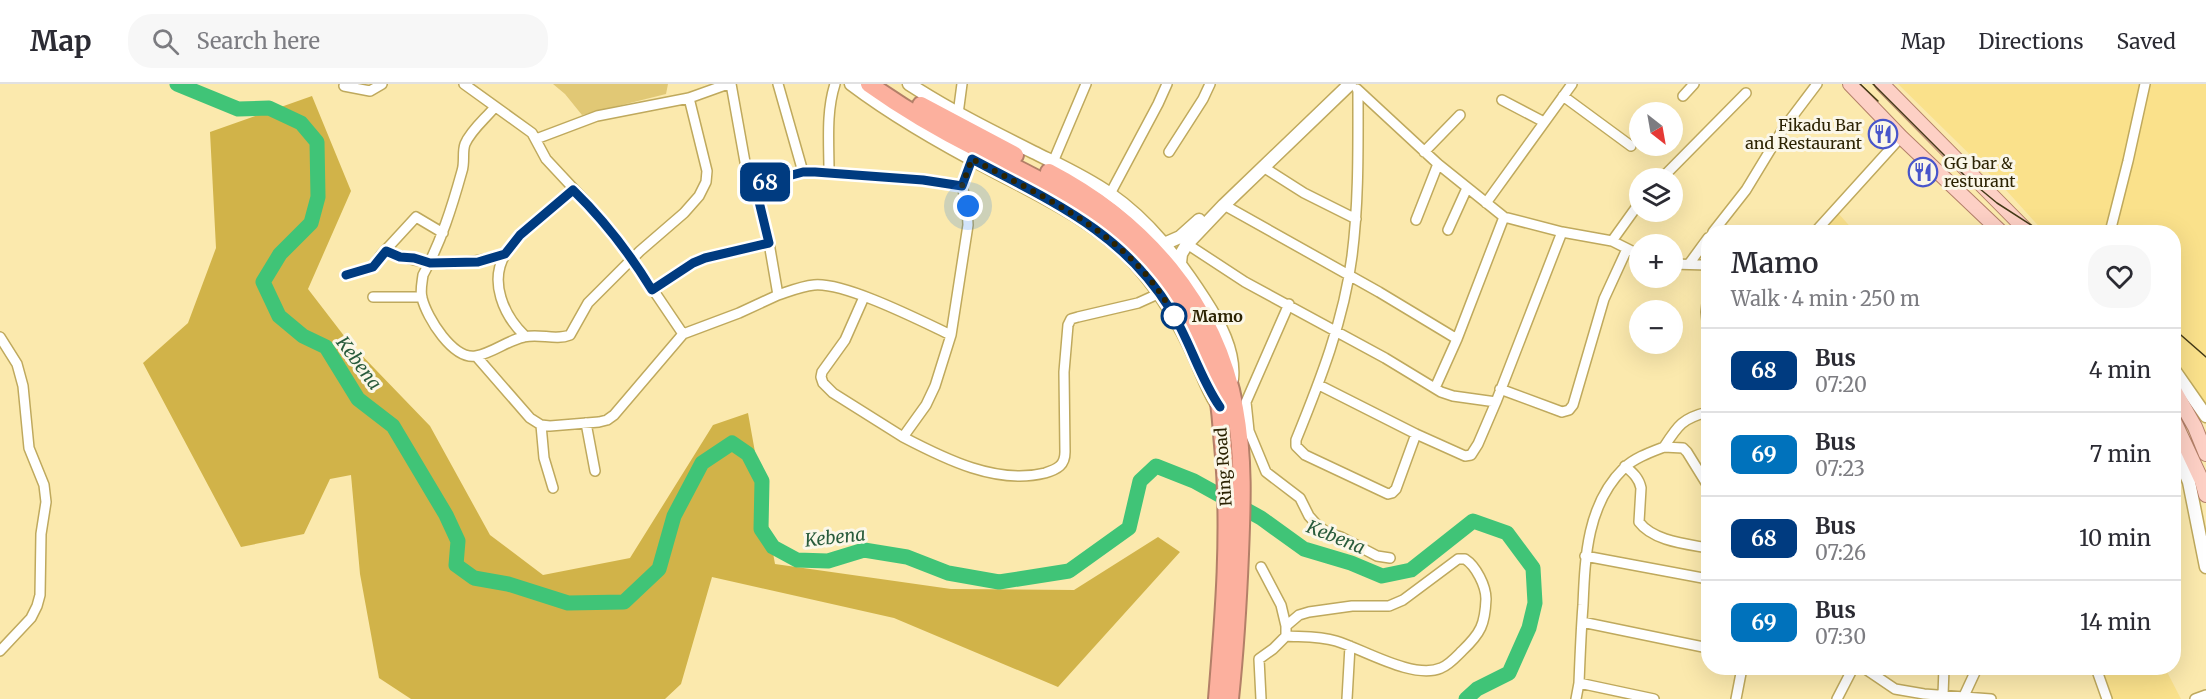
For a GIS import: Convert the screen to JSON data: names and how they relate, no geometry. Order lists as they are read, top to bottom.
{
  "streets": {
    "highway": ["Ring Road"]
  },
  "water": ["Kebena"],
  "places": {
    "restaurant": ["Fikadu Bar and Restaurant", "GG bar & resturant"],
    "other": ["Mamo"]
  },
  "lines": ["bus line 68"],
  "north": "bottom right",
  "page": {
    "header": "Map",
    "search": "Search here",
    "nav": ["Map", "Directions", "Saved"],
    "on_map": "68",
    "map_buttons": ["+", "−"],
    "heading": ["Mamo", "Walk · 4 min · 250 m"],
    "list": [
      {
        "mark": "68",
        "name": "Bus",
        "note": "07:20",
        "value": "4 min"
      },
      {
        "mark": "69",
        "name": "Bus",
        "note": "07:23",
        "value": "7 min"
      },
      {
        "mark": "68",
        "name": "Bus",
        "note": "07:26",
        "value": "10 min"
      },
      {
        "mark": "69",
        "name": "Bus",
        "note": "07:30",
        "value": "14 min"
      }
    ]
  }
}
